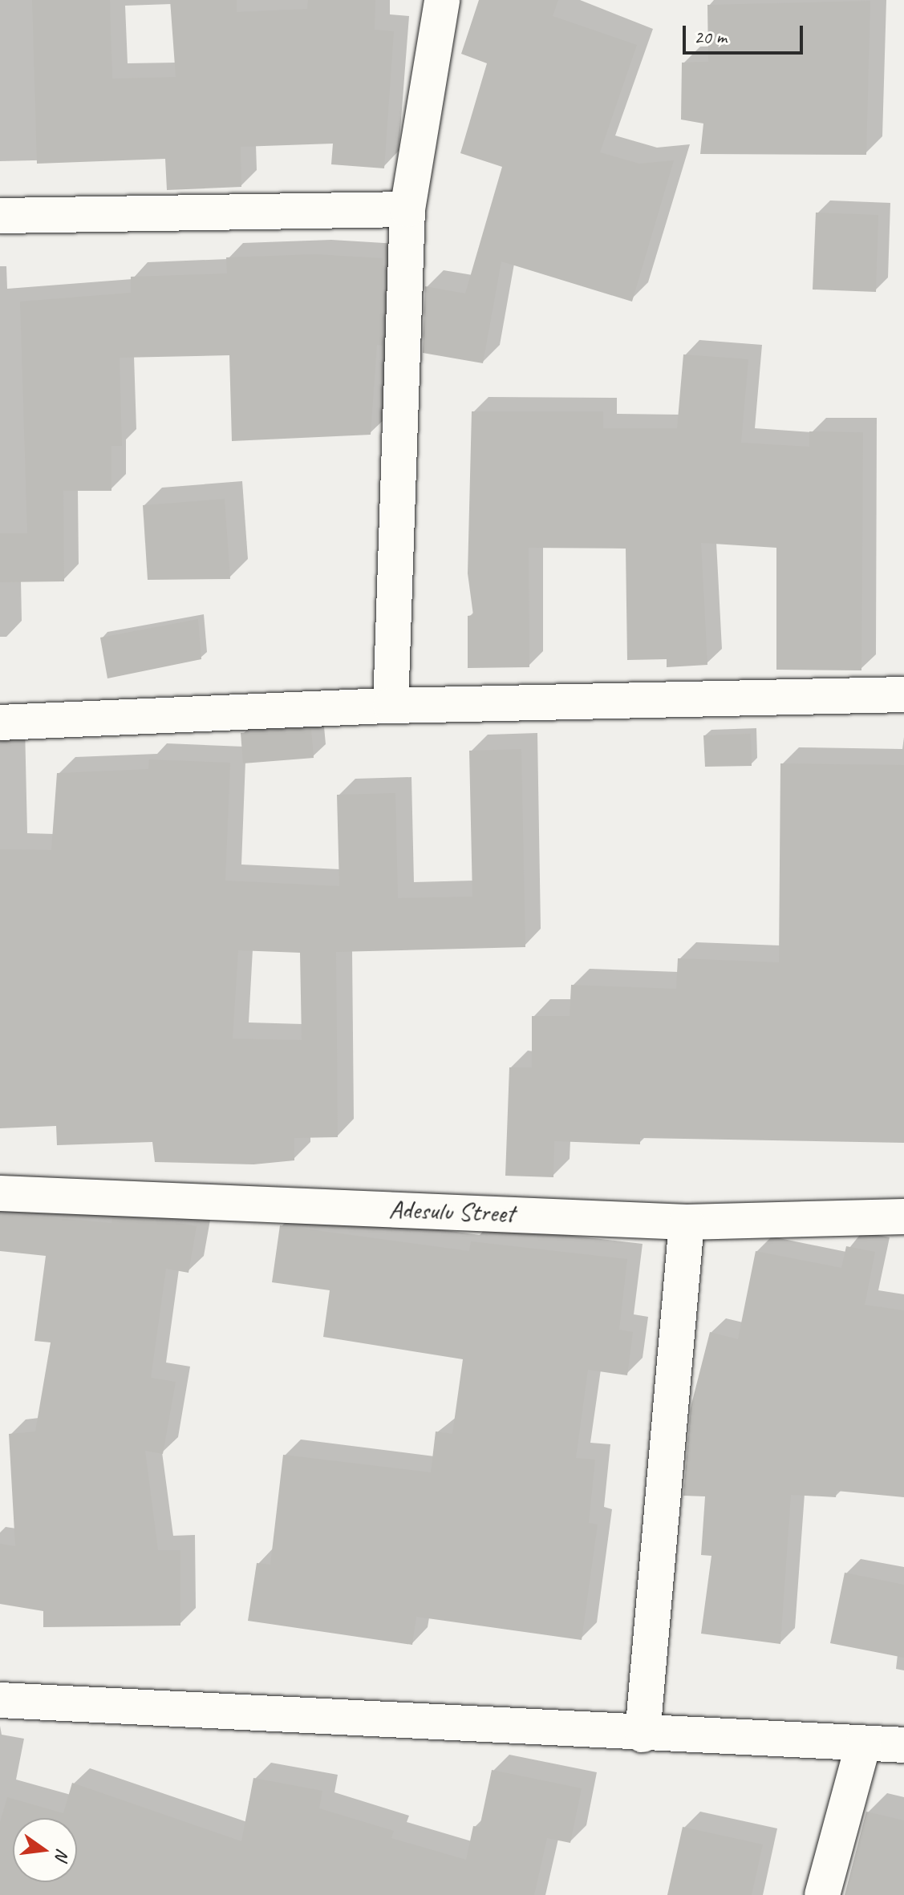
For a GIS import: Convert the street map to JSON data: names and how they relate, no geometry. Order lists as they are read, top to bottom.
{
  "streets": {
    "street": ["Adesulu Street"]
  },
  "scale_bar": "20 m",
  "north": "right"
}
